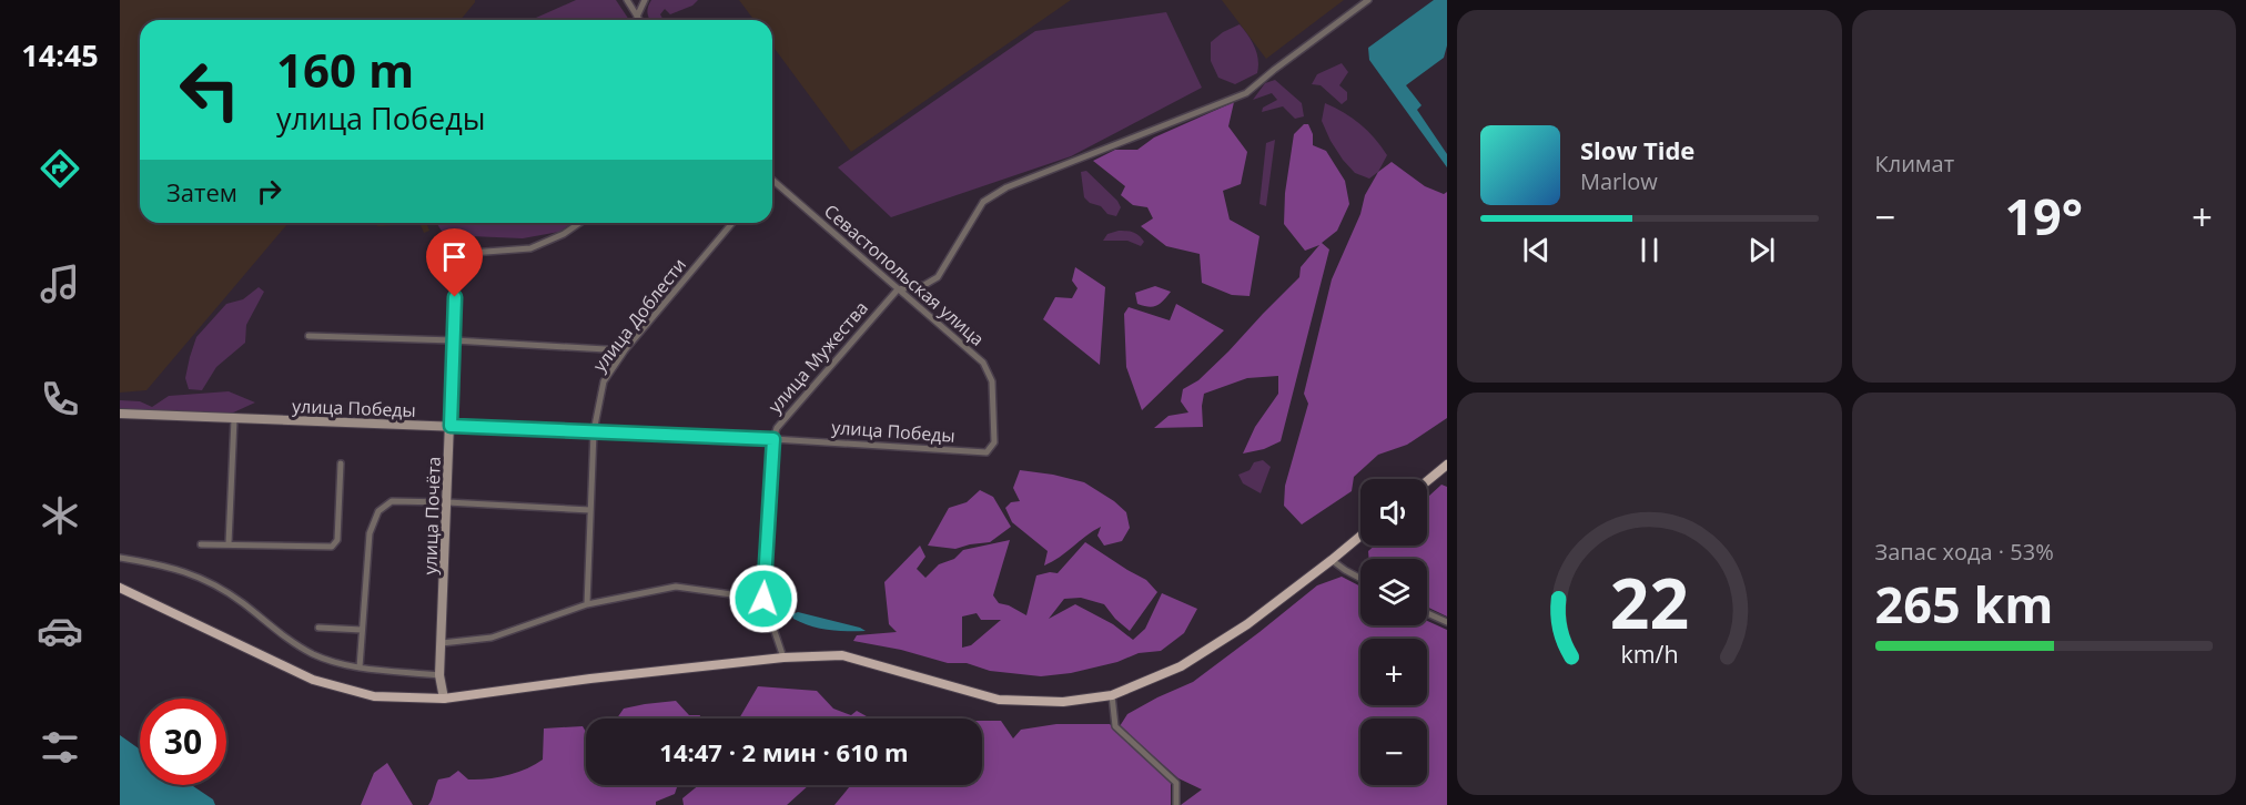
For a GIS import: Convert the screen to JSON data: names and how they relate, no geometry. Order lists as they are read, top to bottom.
{
  "streets": {
    "street": [
      "Севастопольская улица",
      "улица Доблести",
      "улица Мужества",
      "улица Победы",
      "улица Почёта"
    ]
  },
  "crossings": [
    ["Севастопольская улица", "улица Мужества"],
    ["Севастопольская улица", "улица Победы"],
    ["улица Доблести", "улица Победы"],
    ["улица Мужества", "улица Победы"],
    ["улица Победы", "улица Почёта"]
  ],
  "page": {
    "tabs": "14:45",
    "tile": [
      "Климат",
      ["Запас хода · 53%", "265 km"]
    ],
    "turn": ["160 m", "улица Победы"],
    "song": ["Slow Tide", "Marlow"],
    "then": "Затем",
    "heat": ["−", "19°", "+"],
    "map_buttons": ["+", "−"],
    "limit": "30",
    "trip": "14:47 · 2 мин · 610 m",
    "gauge": ["22", "km/h"]
  }
}
